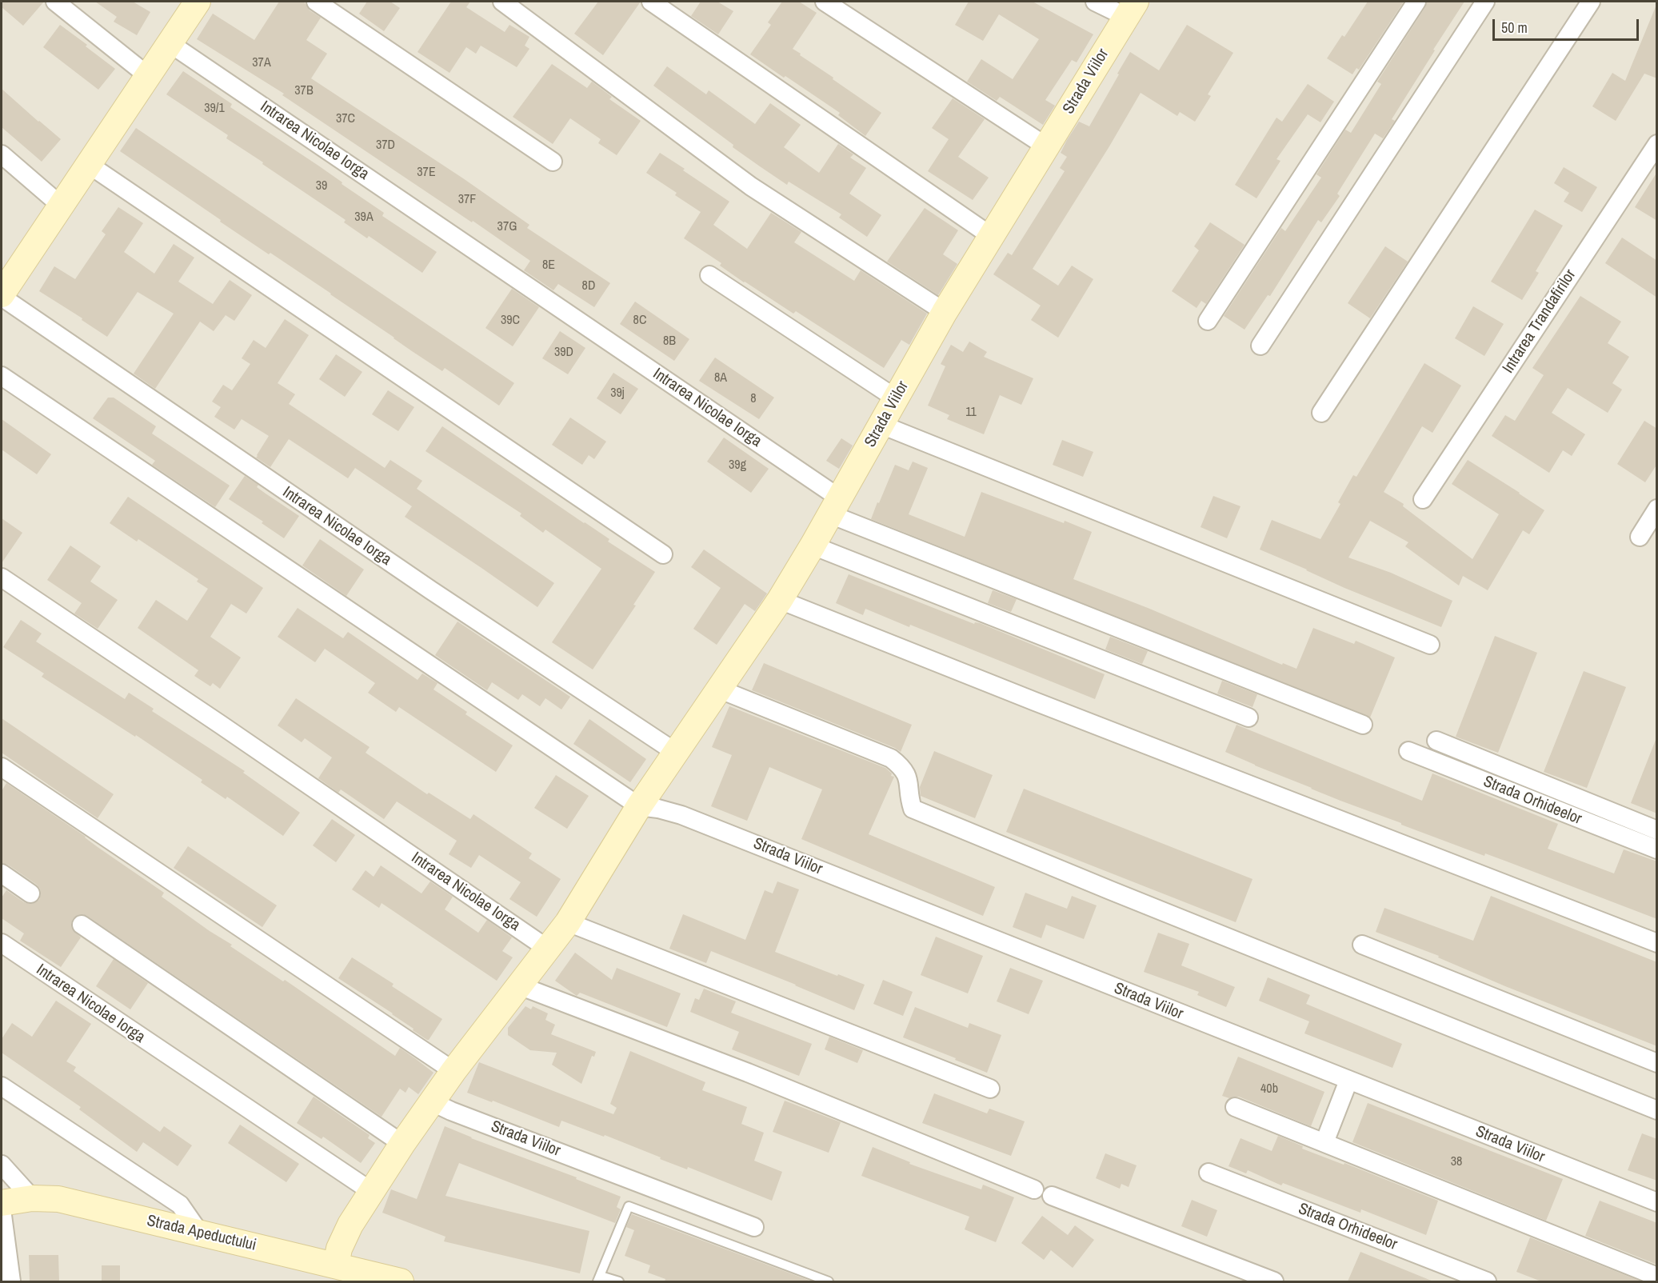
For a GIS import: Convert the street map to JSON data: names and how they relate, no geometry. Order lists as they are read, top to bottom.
{
  "streets": {
    "street": [
      "Strada Viilor",
      "Intrarea Nicolae Iorga",
      "Intrarea Trandafirilor",
      "Strada Orhideelor",
      "Strada Apeductului"
    ]
  },
  "crossings": [
    ["Strada Viilor", "Intrarea Nicolae Iorga"],
    ["Strada Viilor", "Strada Apeductului"]
  ],
  "house_numbers": [
    "37A",
    "37B",
    "39/1",
    "37C",
    "37D",
    "37E",
    "39",
    "37F",
    "39A",
    "37G",
    "8E",
    "8D",
    "39C",
    "8C",
    "8B",
    "39D",
    "8A",
    "39j",
    "8",
    "11",
    "39g",
    "40b",
    "38"
  ],
  "scale_bar": "50 m"
}
